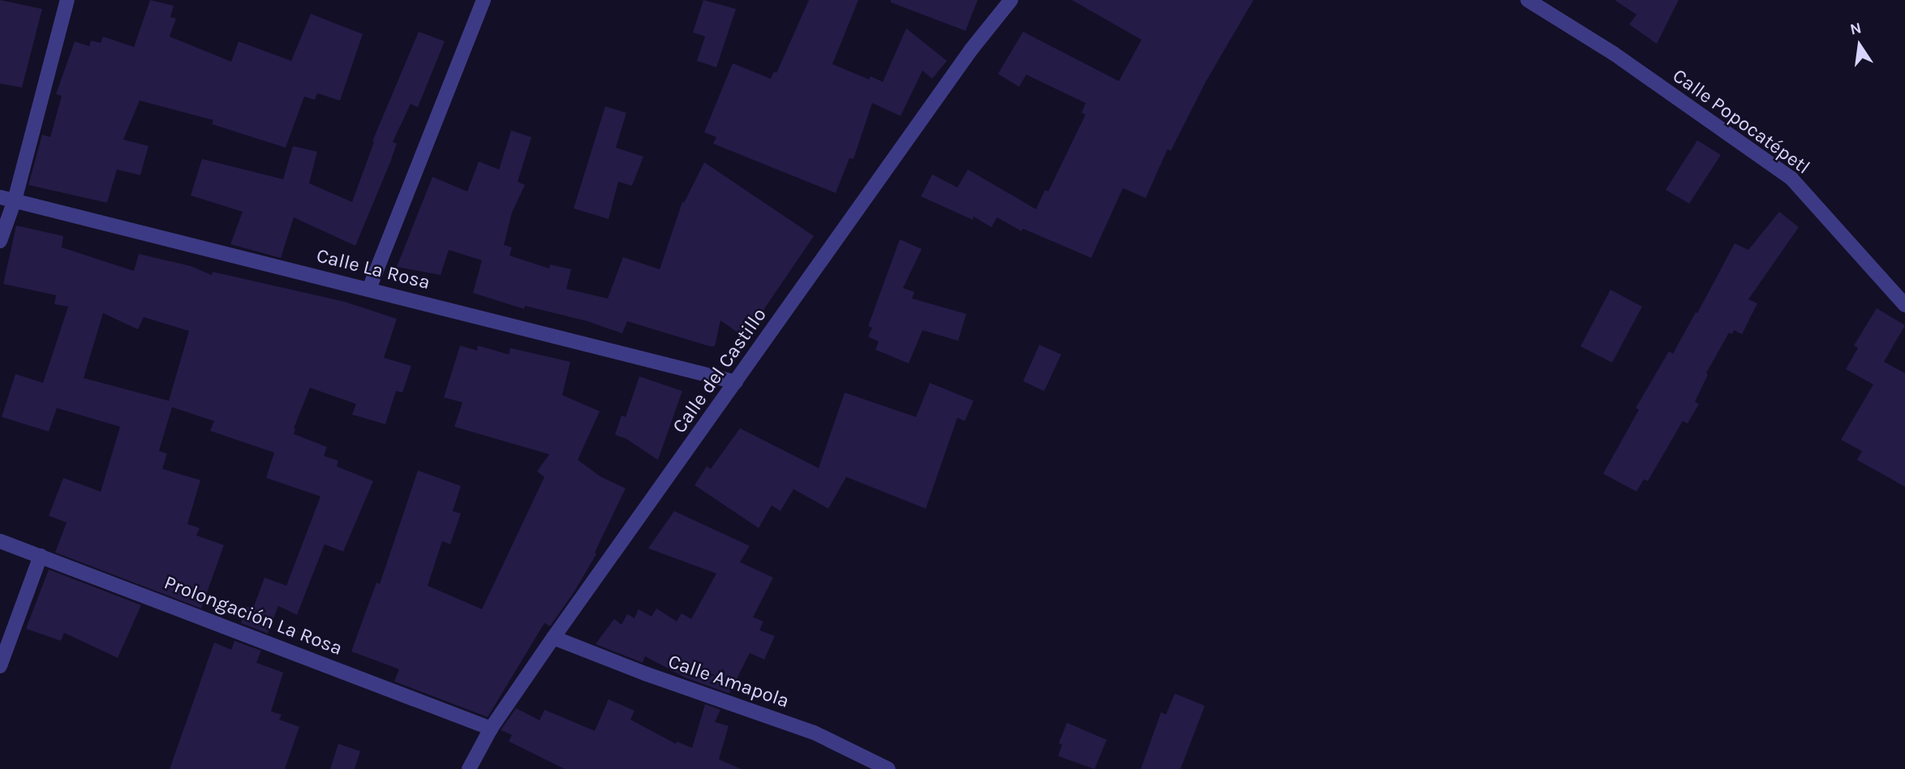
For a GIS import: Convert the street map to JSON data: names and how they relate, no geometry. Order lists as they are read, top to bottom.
{
  "streets": {
    "street": [
      "Calle Popocatépetl",
      "Calle La Rosa",
      "Calle del Castillo",
      "Prolongación La Rosa",
      "Calle Amapola"
    ]
  },
  "crossings": [
    ["Calle La Rosa", "Calle del Castillo"],
    ["Calle del Castillo", "Prolongación La Rosa"],
    ["Calle del Castillo", "Calle Amapola"]
  ],
  "north": "top"
}
